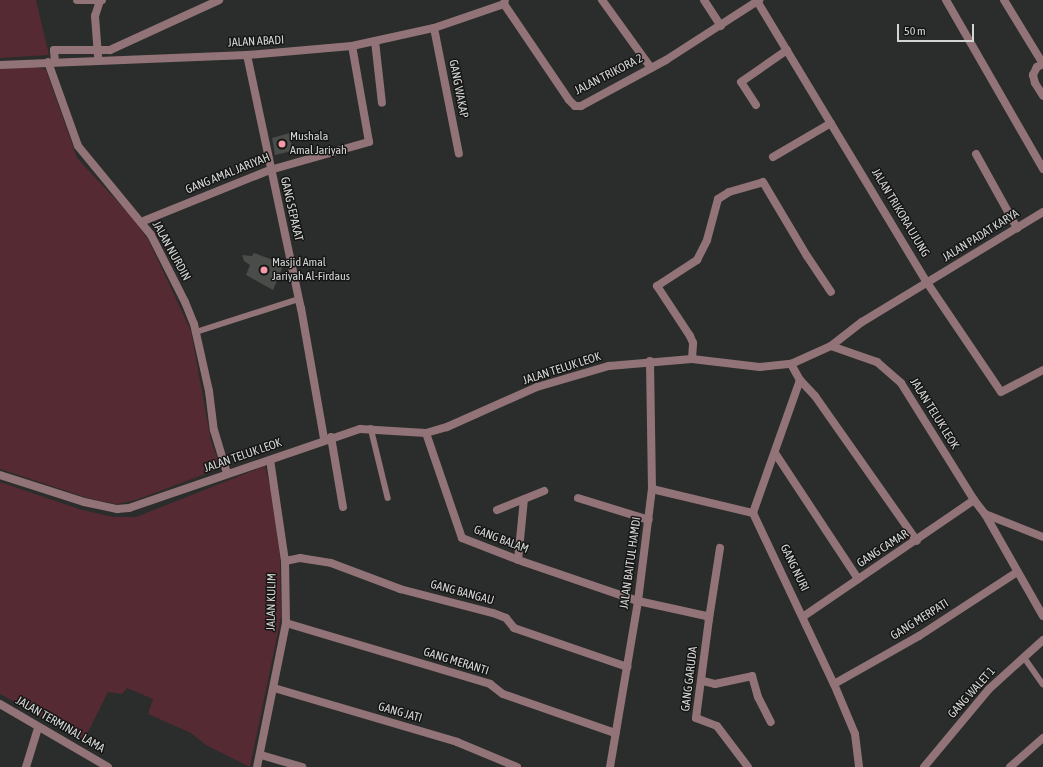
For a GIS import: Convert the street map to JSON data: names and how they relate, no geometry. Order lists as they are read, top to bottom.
{
  "streets": {
    "street": [
      "JALAN ABADI",
      "JALAN TRIKORA 2",
      "GANG WAKAP",
      "GANG AMAL JARIYAH",
      "GANG SEPAKAT",
      "JALAN TRIKORA UJUNG",
      "JALAN PADAT KARYA",
      "JALAN NURDIN",
      "JALAN TELUK LEOK",
      "GANG BALAM",
      "GANG CAMAR",
      "JALAN BAITUL HAMDI",
      "GANG NURI",
      "GANG BANGAU",
      "JALAN KULIM",
      "GANG MERPATI",
      "GANG MERANTI",
      "GANG GARUDA",
      "GANG WALET 1",
      "GANG JATI",
      "JALAN TERMINAL LAMA"
    ]
  },
  "crossings": [
    ["JALAN ABADI", "JALAN TRIKORA 2"],
    ["JALAN ABADI", "GANG WAKAP"],
    ["JALAN ABADI", "GANG AMAL JARIYAH"],
    ["JALAN ABADI", "GANG SEPAKAT"],
    ["JALAN ABADI", "JALAN NURDIN"],
    ["JALAN TRIKORA 2", "JALAN TRIKORA UJUNG"],
    ["GANG AMAL JARIYAH", "GANG SEPAKAT"],
    ["GANG AMAL JARIYAH", "JALAN NURDIN"],
    ["GANG SEPAKAT", "JALAN TELUK LEOK"],
    ["JALAN TRIKORA UJUNG", "JALAN PADAT KARYA"],
    ["JALAN PADAT KARYA", "JALAN TELUK LEOK"],
    ["JALAN NURDIN", "JALAN TELUK LEOK"],
    ["JALAN TELUK LEOK", "GANG BALAM"],
    ["JALAN TELUK LEOK", "GANG CAMAR"],
    ["JALAN TELUK LEOK", "JALAN BAITUL HAMDI"],
    ["JALAN TELUK LEOK", "JALAN KULIM"],
    ["JALAN TELUK LEOK", "GANG MERPATI"],
    ["GANG BALAM", "JALAN BAITUL HAMDI"],
    ["GANG CAMAR", "GANG NURI"],
    ["JALAN BAITUL HAMDI", "GANG BANGAU"],
    ["JALAN BAITUL HAMDI", "GANG MERANTI"],
    ["GANG NURI", "GANG MERPATI"],
    ["GANG BANGAU", "JALAN KULIM"],
    ["JALAN KULIM", "GANG MERANTI"],
    ["JALAN KULIM", "GANG JATI"]
  ],
  "places": ["Mushala Amal Jariyah", "Masjid Amal Jariyah Al-Firdaus"],
  "scale_bar": "50 m"
}
